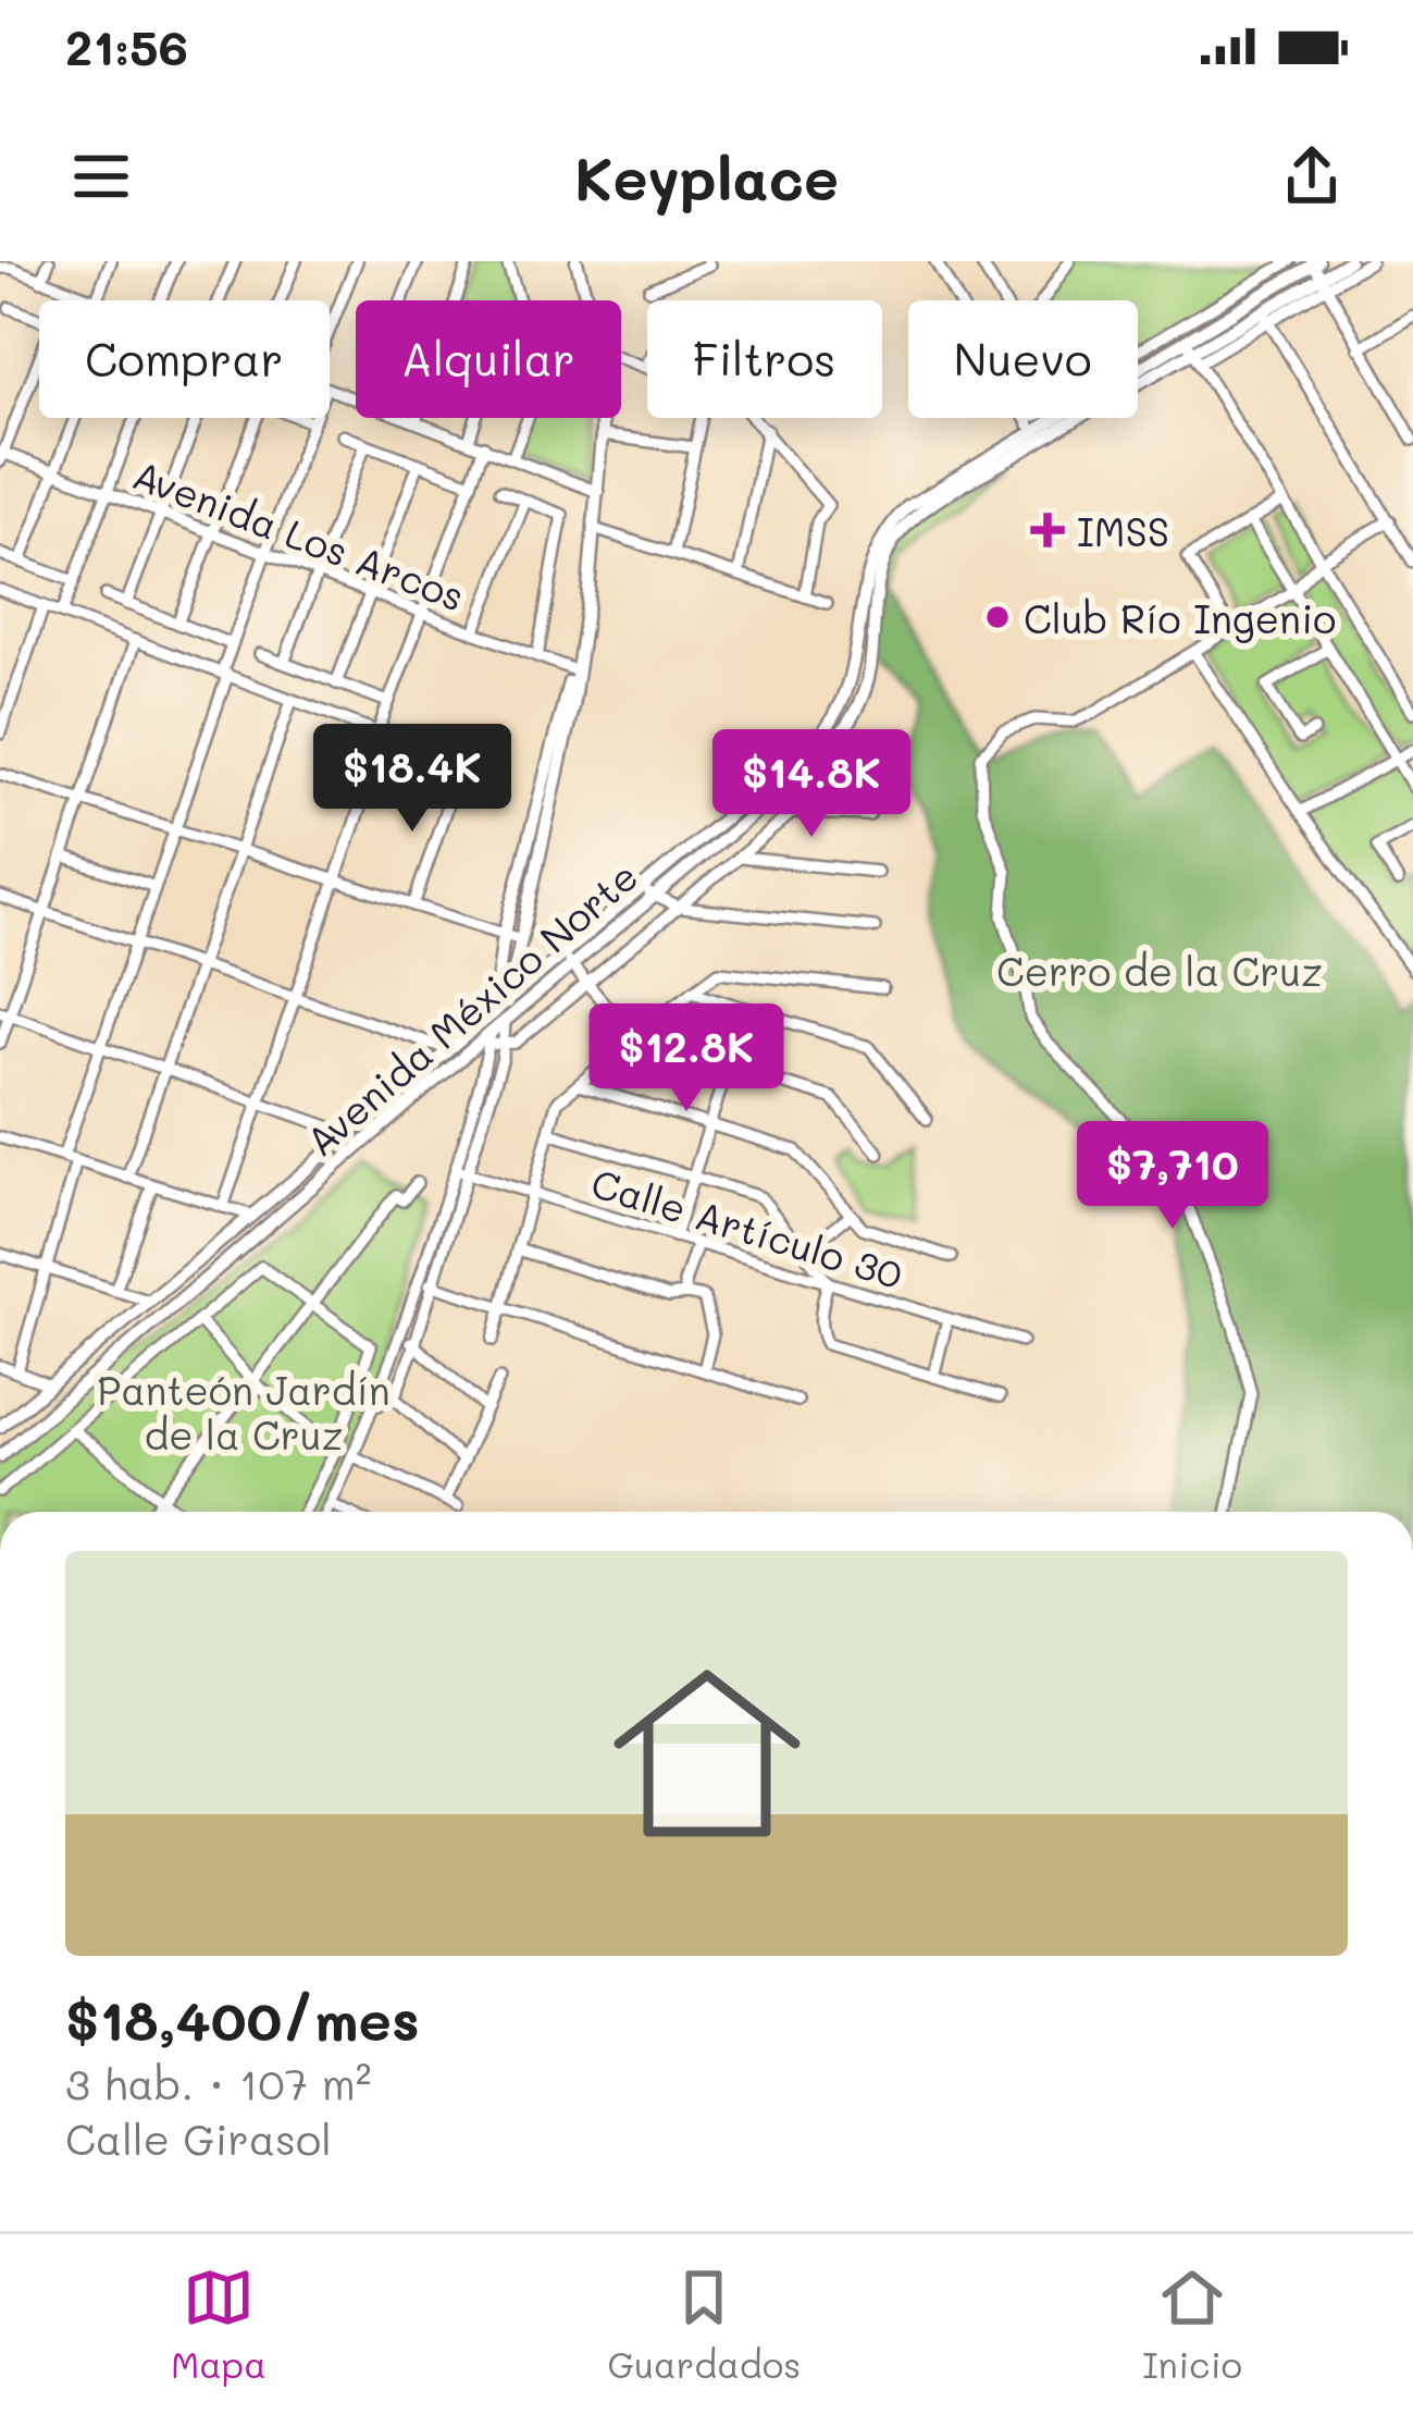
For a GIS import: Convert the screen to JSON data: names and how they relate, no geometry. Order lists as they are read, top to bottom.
{
  "streets": {
    "main road": ["Avenida México Norte"],
    "street": ["Avenida Los Arcos", "Calle Artículo 30"]
  },
  "parks": ["Cerro de la Cruz", "Panteón Jardín de la Cruz"],
  "places": {
    "health": ["IMSS"],
    "other": ["Club Río Ingenio"]
  },
  "page": {
    "status": "21:56",
    "header": "Keyplace",
    "chip": [
      "Comprar",
      "Alquilar",
      "Filtros",
      "Nuevo"
    ],
    "price": [
      "$18.4K",
      "$14.8K",
      "$12.8K",
      "$7,710"
    ],
    "list": [
      {
        "name": "$18,400/mes",
        "note": "3 hab. · 107 m² · Calle Girasol"
      }
    ],
    "tabs": ["Mapa", "Guardados", "Inicio"]
  }
}
